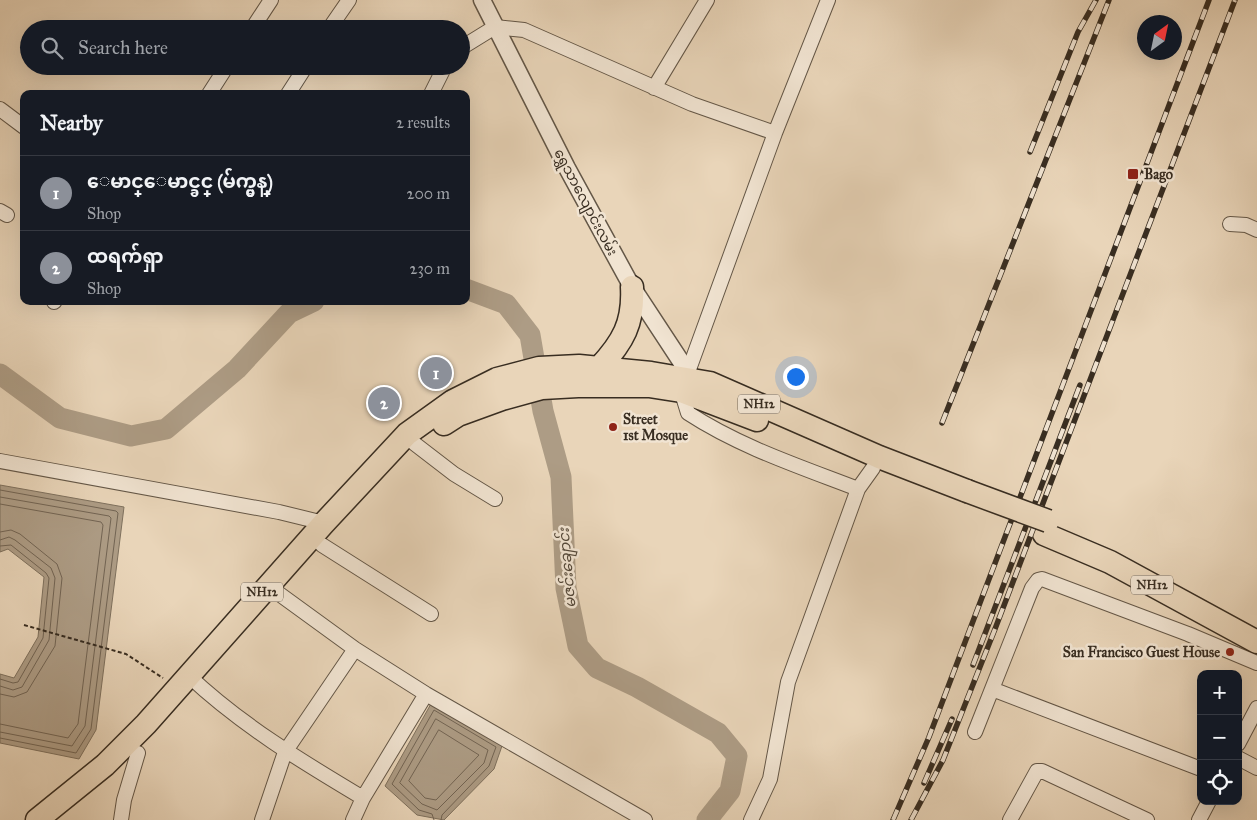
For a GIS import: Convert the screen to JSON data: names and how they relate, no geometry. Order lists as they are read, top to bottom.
{
  "streets": {
    "highway": ["NH12"],
    "street": ["ရွှေသာလျောင်းလမ်း"]
  },
  "crossings": [
    ["ရွှေသာလျောင်းလမ်း", "NH12"]
  ],
  "water": ["မဇင်းချောင်း"],
  "places": {
    "transit": ["Bago"],
    "other": ["Street 1st Mosque", "San Francisco Guest House"]
  },
  "north": "top right",
  "page": {
    "search": "Search here",
    "heading": ["Nearby", "2 results"],
    "list": [
      {
        "mark": "1",
        "name": "ေမာင္ေမာင္ခင္ (မ်က္မွန္)",
        "note": "Shop",
        "value": "200 m"
      },
      {
        "mark": "2",
        "name": "ထရက်ရှာ",
        "note": "Shop",
        "value": "230 m"
      }
    ],
    "pins": ["1", "2"],
    "map_buttons": ["+", "−"]
  }
}
